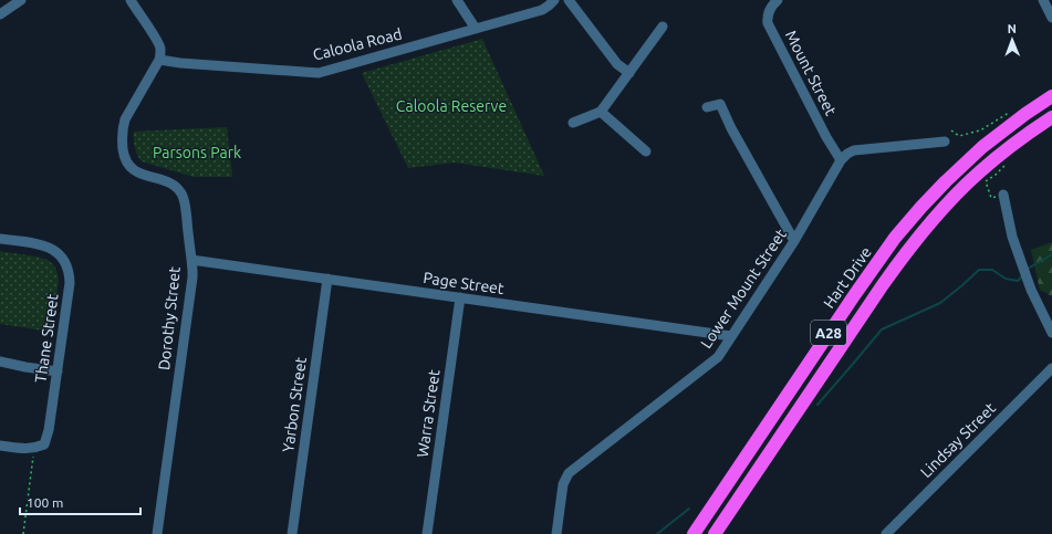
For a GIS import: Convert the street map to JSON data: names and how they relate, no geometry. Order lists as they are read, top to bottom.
{
  "streets": {
    "highway": ["Hart Drive", "A28"],
    "street": [
      "Caloola Road",
      "Mount Street",
      "Page Street",
      "Lower Mount Street",
      "Dorothy Street",
      "Thane Street",
      "Yarbon Street",
      "Warra Street",
      "Lindsay Street"
    ]
  },
  "crossings": [
    ["Caloola Road", "Dorothy Street"],
    ["Mount Street", "Lower Mount Street"],
    ["Page Street", "Lower Mount Street"],
    ["Page Street", "Dorothy Street"],
    ["Page Street", "Yarbon Street"],
    ["Page Street", "Warra Street"]
  ],
  "parks": ["Caloola Reserve", "Parsons Park"],
  "scale_bar": "100 m",
  "north": "top"
}
